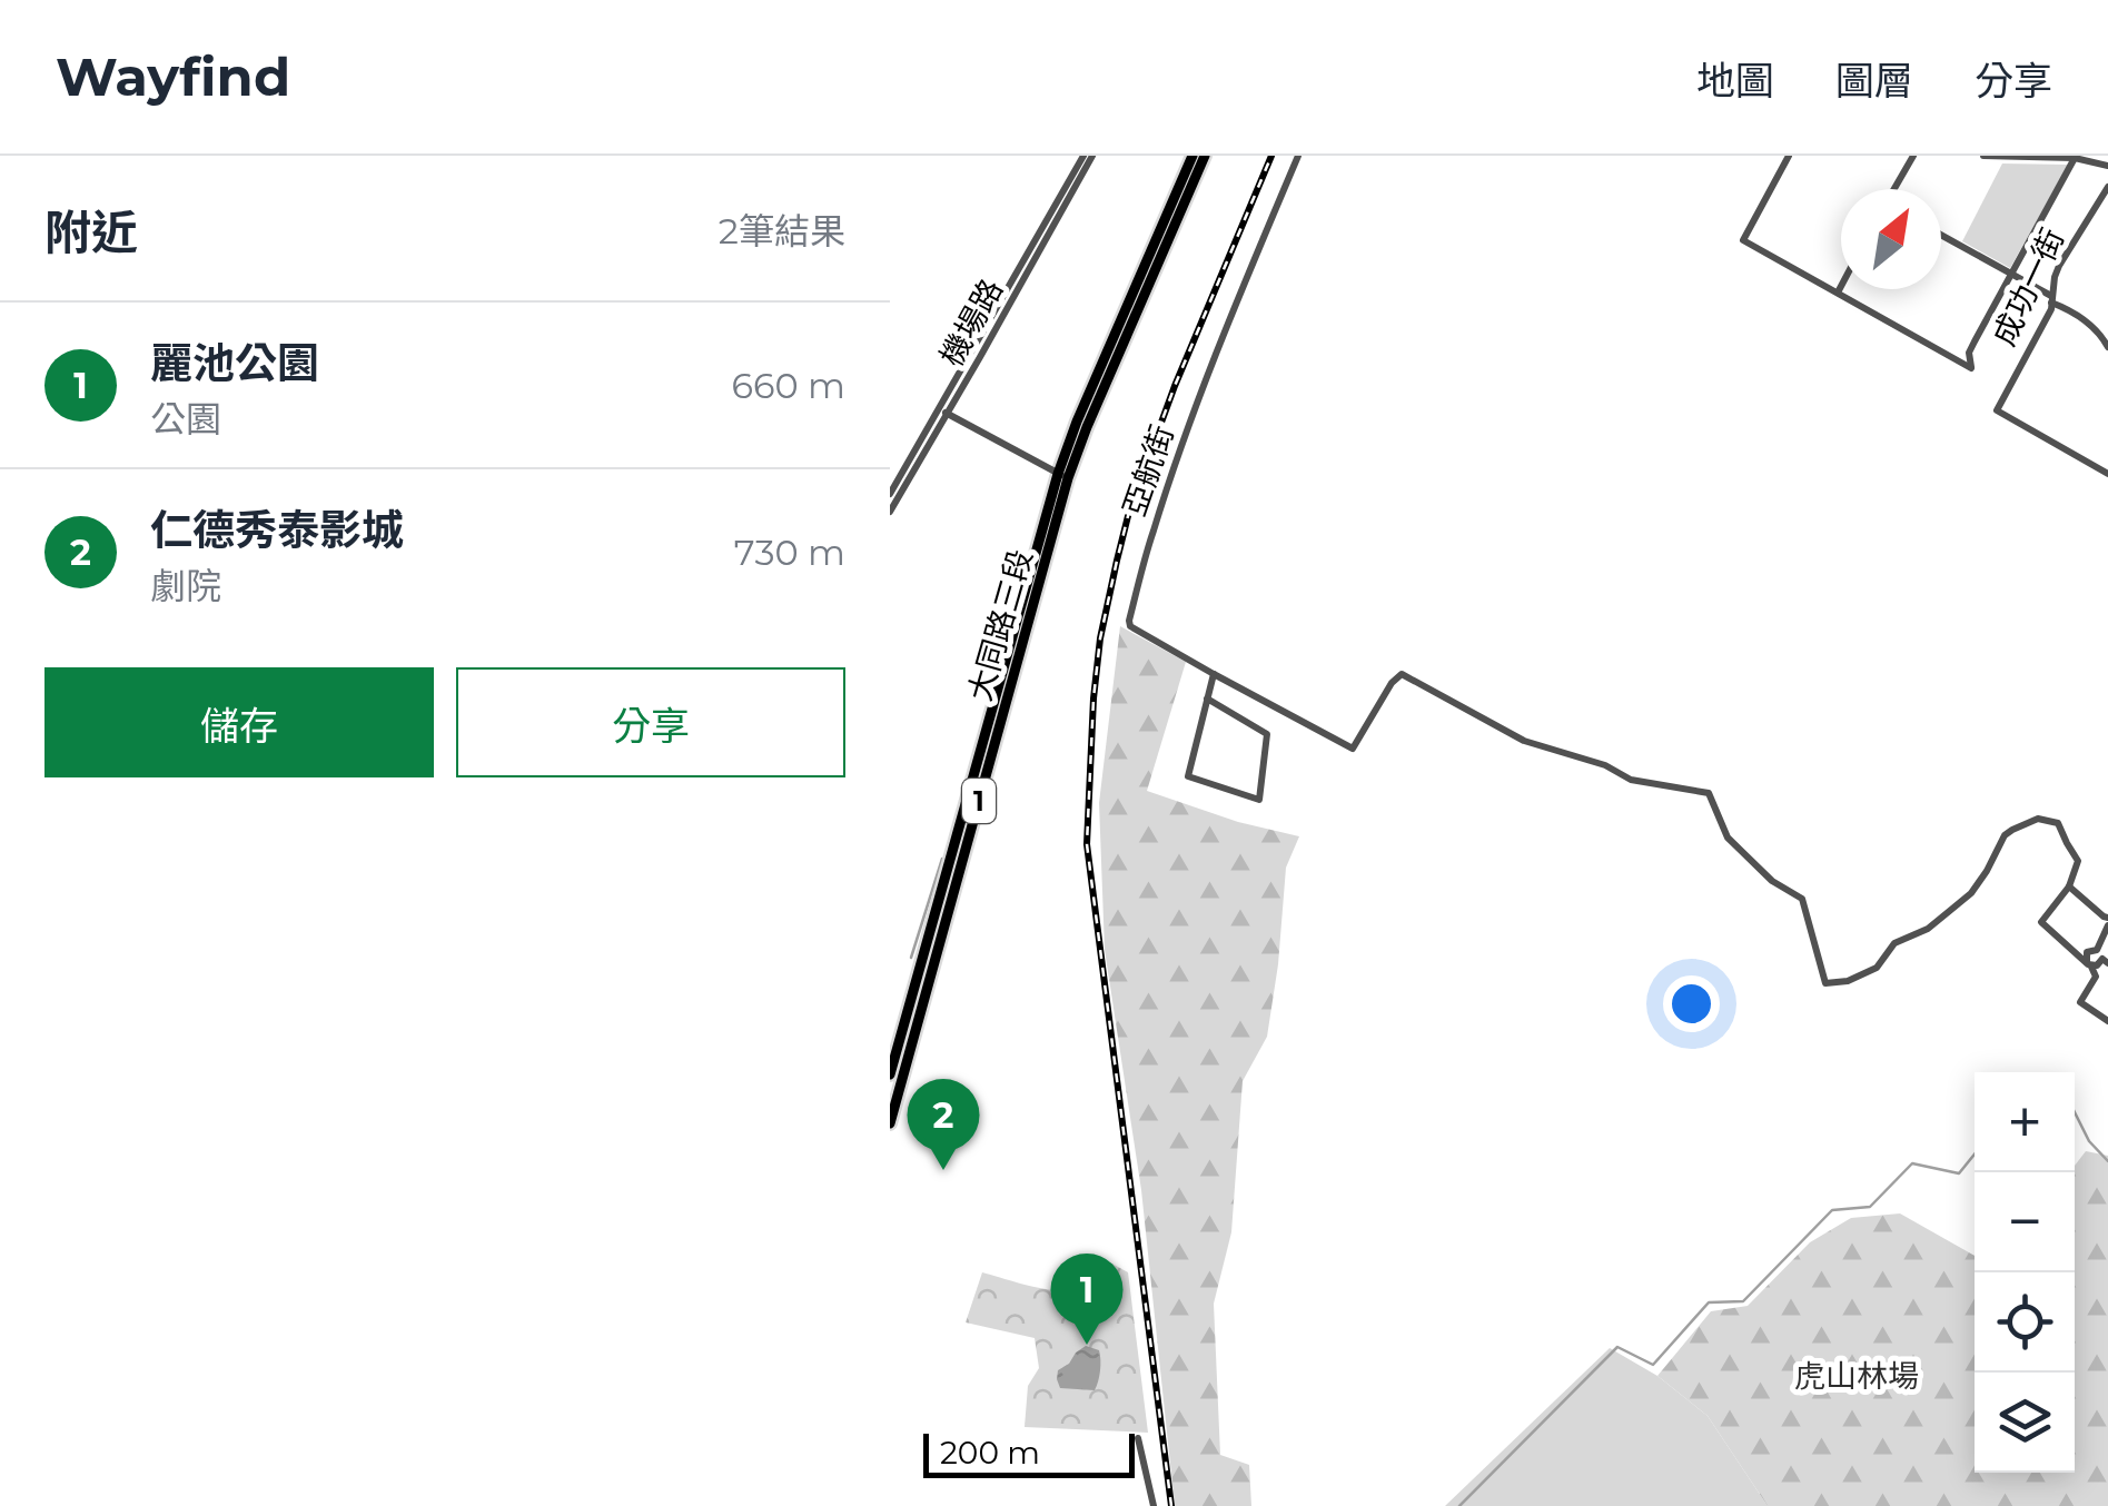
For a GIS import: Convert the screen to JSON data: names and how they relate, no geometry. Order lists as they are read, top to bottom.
{
  "streets": {
    "main road": ["大同路三段", "1"],
    "street": ["成功一街", "機場路", "亞航街"]
  },
  "parks": ["虎山林場"],
  "scale_bar": "200 m",
  "north": "top right",
  "page": {
    "header": "Wayfind",
    "nav": ["地圖", "圖層", "分享"],
    "heading": ["附近", "2筆結果"],
    "list": [
      {
        "mark": "1",
        "name": "麗池公園",
        "note": "公園",
        "value": "660 m"
      },
      {
        "mark": "2",
        "name": "仁德秀泰影城",
        "note": "劇院",
        "value": "730 m"
      }
    ],
    "buttons": ["儲存", "分享"],
    "map_buttons": ["+", "−"],
    "pins": ["2", "1"],
    "scale": "200 m"
  }
}
